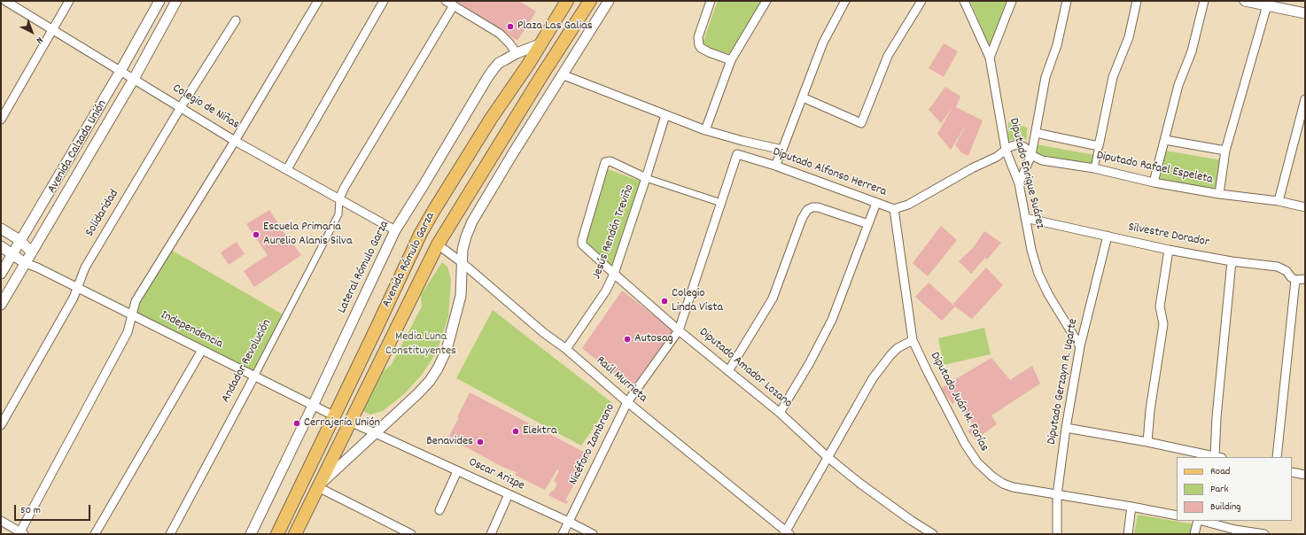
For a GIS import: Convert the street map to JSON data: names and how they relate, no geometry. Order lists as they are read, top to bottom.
{
  "streets": {
    "main road": ["Avenida Rómulo Garza"],
    "street": [
      "Colegio de Niñas",
      "Avenida Calzada Unión",
      "Diputado Rafael Espeleta",
      "Diputado Alfonso Herrera",
      "Diputado Enrique Suárez",
      "Solidaridad",
      "Jesús Rendón Treviño",
      "Silvestre Dorador",
      "Lateral Rómulo Garza",
      "Independencia",
      "Andador Revolución",
      "Diputado Amador Lozano",
      "Raúl Murrieta",
      "Diputado Gerzayn R. Ugarte",
      "Diputado Juán M. Farías",
      "Nicéforo Zambrano",
      "Oscar Arizpe"
    ]
  },
  "crossings": [
    ["Colegio de Niñas", "Avenida Calzada Unión"],
    ["Colegio de Niñas", "Solidaridad"],
    ["Colegio de Niñas", "Lateral Rómulo Garza"],
    ["Colegio de Niñas", "Andador Revolución"],
    ["Avenida Calzada Unión", "Independencia"],
    ["Diputado Rafael Espeleta", "Diputado Alfonso Herrera"],
    ["Diputado Rafael Espeleta", "Diputado Enrique Suárez"],
    ["Diputado Alfonso Herrera", "Diputado Enrique Suárez"],
    ["Diputado Alfonso Herrera", "Jesús Rendón Treviño"],
    ["Diputado Alfonso Herrera", "Avenida Rómulo Garza"],
    ["Diputado Alfonso Herrera", "Diputado Juán M. Farías"],
    ["Diputado Alfonso Herrera", "Nicéforo Zambrano"],
    ["Diputado Enrique Suárez", "Silvestre Dorador"],
    ["Diputado Enrique Suárez", "Diputado Gerzayn R. Ugarte"],
    ["Solidaridad", "Independencia"],
    ["Jesús Rendón Treviño", "Diputado Amador Lozano"],
    ["Jesús Rendón Treviño", "Raúl Murrieta"],
    ["Silvestre Dorador", "Diputado Gerzayn R. Ugarte"],
    ["Avenida Rómulo Garza", "Lateral Rómulo Garza"],
    ["Avenida Rómulo Garza", "Independencia"],
    ["Avenida Rómulo Garza", "Raúl Murrieta"],
    ["Avenida Rómulo Garza", "Oscar Arizpe"],
    ["Lateral Rómulo Garza", "Independencia"],
    ["Independencia", "Andador Revolución"],
    ["Diputado Amador Lozano", "Nicéforo Zambrano"],
    ["Raúl Murrieta", "Nicéforo Zambrano"],
    ["Diputado Gerzayn R. Ugarte", "Diputado Juán M. Farías"],
    ["Nicéforo Zambrano", "Oscar Arizpe"]
  ],
  "parks": ["Media Luna Constituyentes"],
  "places": [
    "Plaza Las Galias",
    "Escuela Primaria Aurelio Alanis Silva",
    "Colegio Linda Vista",
    "Autosag",
    "Cerrajería Unión",
    "Elektra",
    "Benavides"
  ],
  "legend": ["Road", "Park", "Building"],
  "scale_bar": "50 m",
  "north": "bottom right"
}
